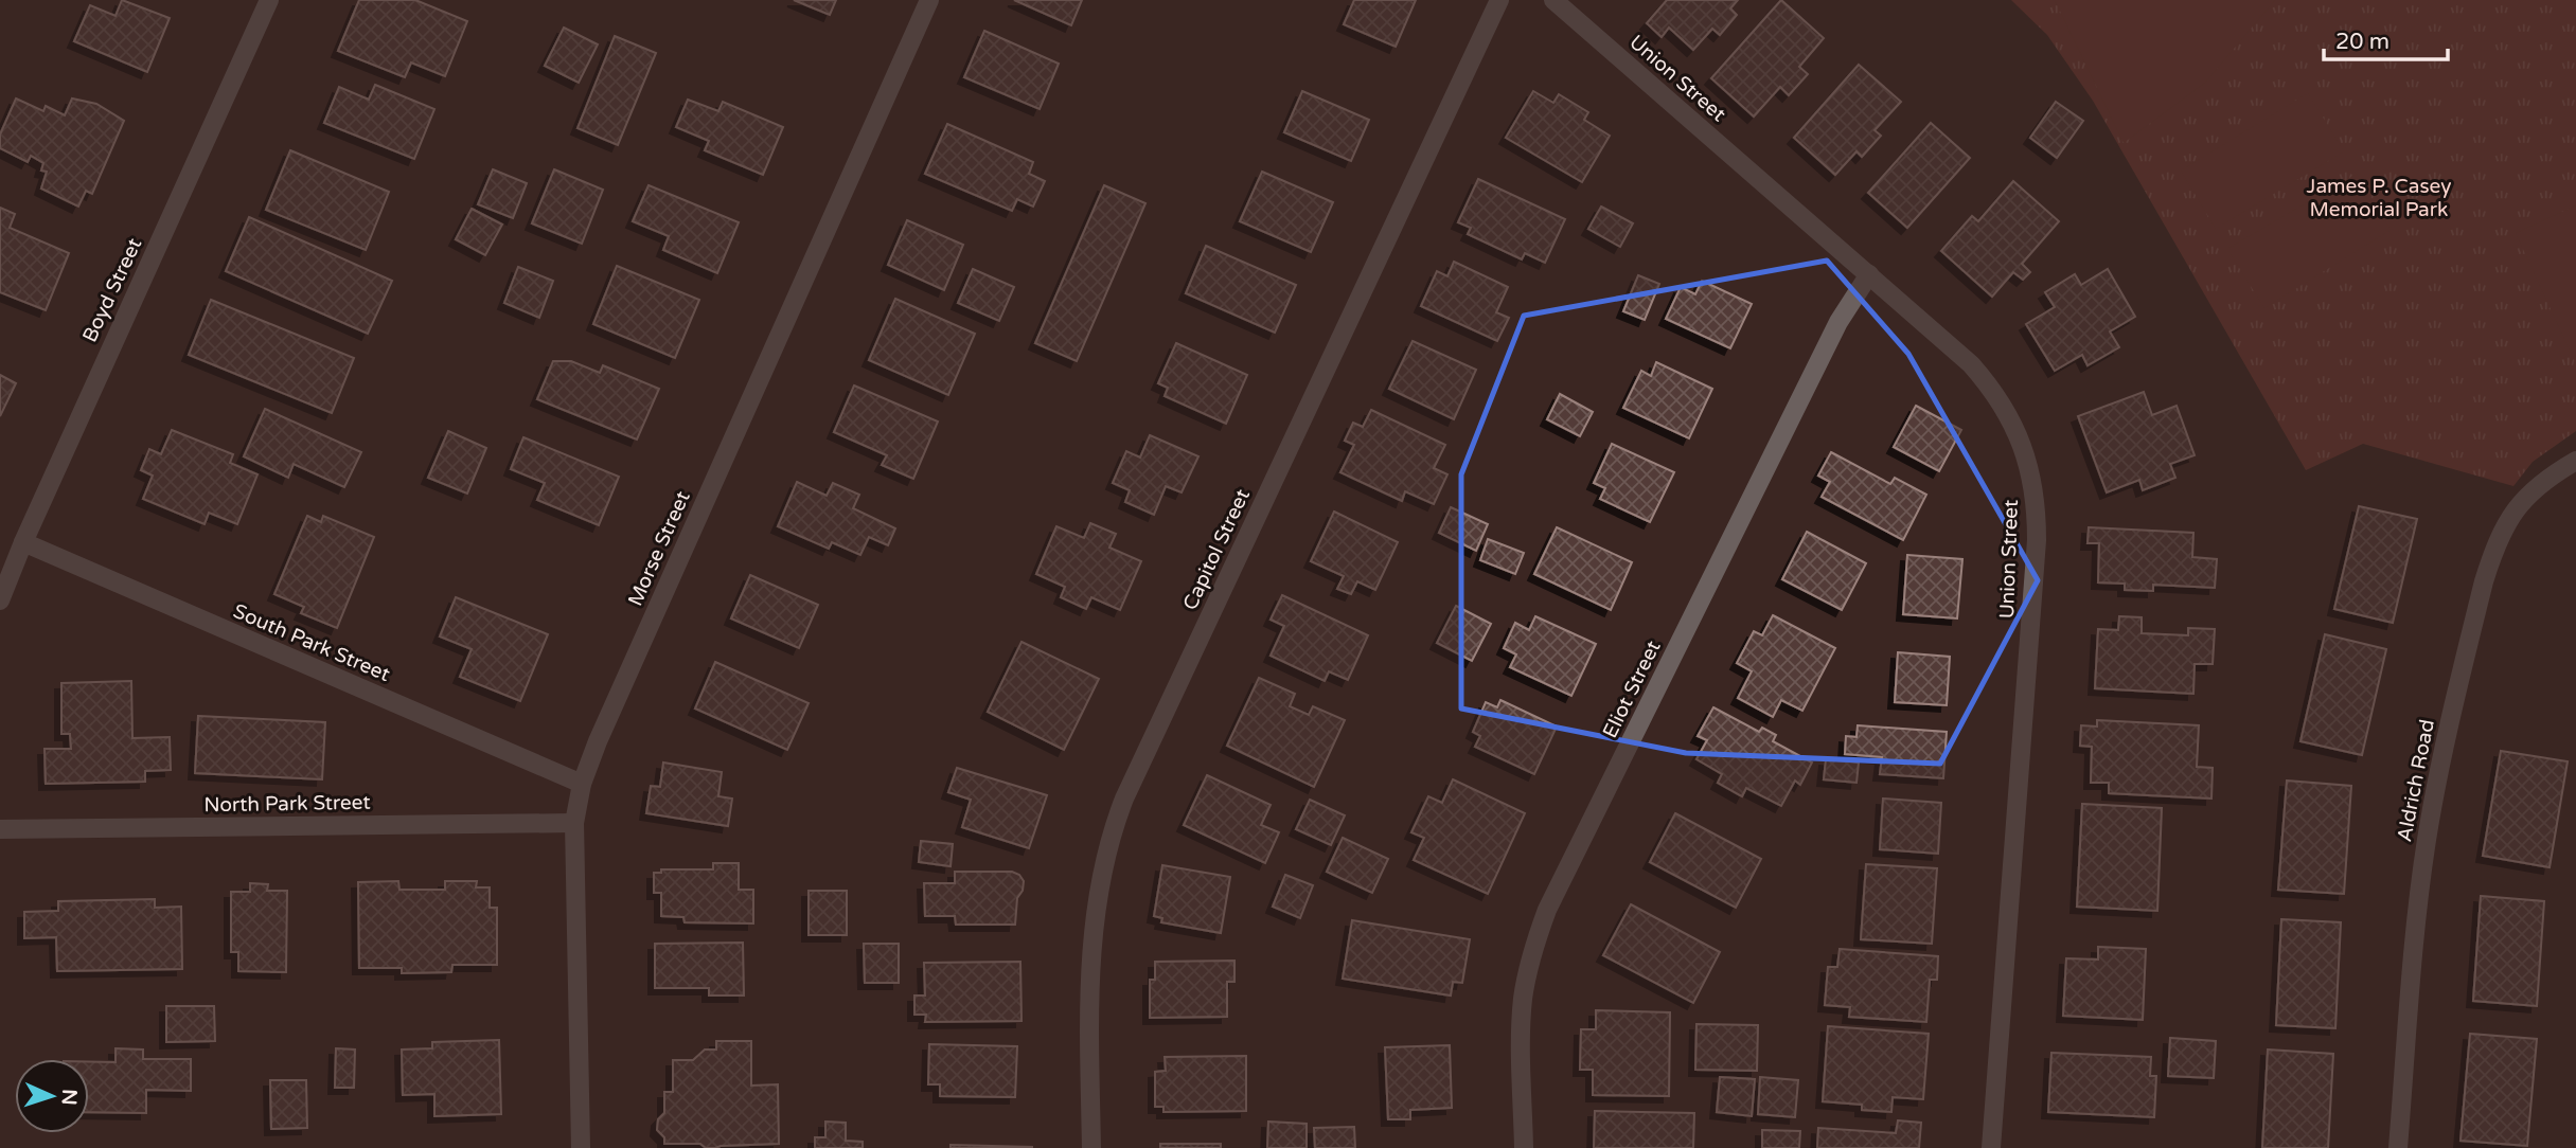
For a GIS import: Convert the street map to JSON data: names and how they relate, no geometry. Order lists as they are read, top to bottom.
{
  "streets": {
    "street": [
      "Union Street",
      "Boyd Street",
      "Morse Street",
      "Capitol Street",
      "South Park Street",
      "Eliot Street",
      "Aldrich Road",
      "North Park Street"
    ]
  },
  "crossings": [
    ["Union Street", "Eliot Street"],
    ["Boyd Street", "South Park Street"],
    ["Morse Street", "South Park Street"],
    ["Morse Street", "North Park Street"]
  ],
  "parks": ["James P. Casey Memorial Park"],
  "scale_bar": "20 m",
  "north": "right"
}
